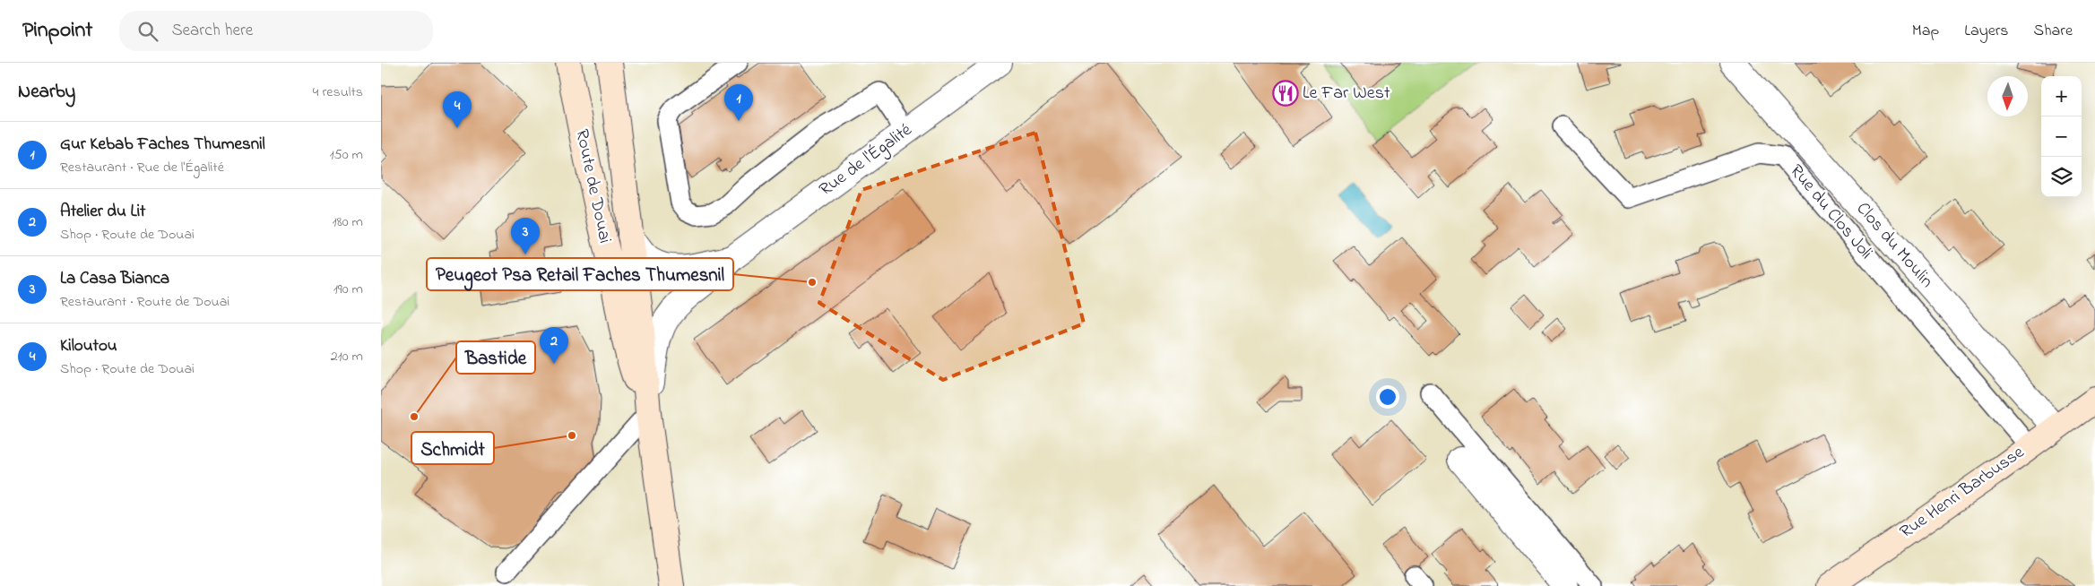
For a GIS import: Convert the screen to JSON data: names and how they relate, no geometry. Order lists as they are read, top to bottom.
{
  "streets": {
    "main road": ["Route de Douai", "Rue Henri Barbusse"],
    "street": ["Rue de l'Égalité", "Clos du Moulin"],
    "lane": ["Rue du Clos Joli"]
  },
  "crossings": [
    ["Rue de l'Égalité", "Route de Douai"],
    ["Rue du Clos Joli", "Rue Henri Barbusse"],
    ["Clos du Moulin", "Rue Henri Barbusse"]
  ],
  "places": {
    "restaurant": ["Le Far West"],
    "other": ["Peugeot Psa Retail Faches Thumesnil", "Bastide", "Schmidt"]
  },
  "north": "bottom",
  "page": {
    "header": "Pinpoint",
    "search": "Search here",
    "nav": ["Map", "Layers", "Share"],
    "heading": ["Nearby", "4 results"],
    "map_buttons": ["+", "−"],
    "pins": [
      "1",
      "4",
      "3",
      "2"
    ],
    "list": [
      {
        "mark": "1",
        "name": "Gur Kebab Faches Thumesnil",
        "note": "Restaurant · Rue de l'Égalité",
        "value": "150 m"
      },
      {
        "mark": "2",
        "name": "Atelier du Lit",
        "note": "Shop · Route de Douai",
        "value": "180 m"
      },
      {
        "mark": "3",
        "name": "La Casa Bianca",
        "note": "Restaurant · Route de Douai",
        "value": "190 m"
      },
      {
        "mark": "4",
        "name": "Kiloutou",
        "note": "Shop · Route de Douai",
        "value": "210 m"
      }
    ]
  }
}
